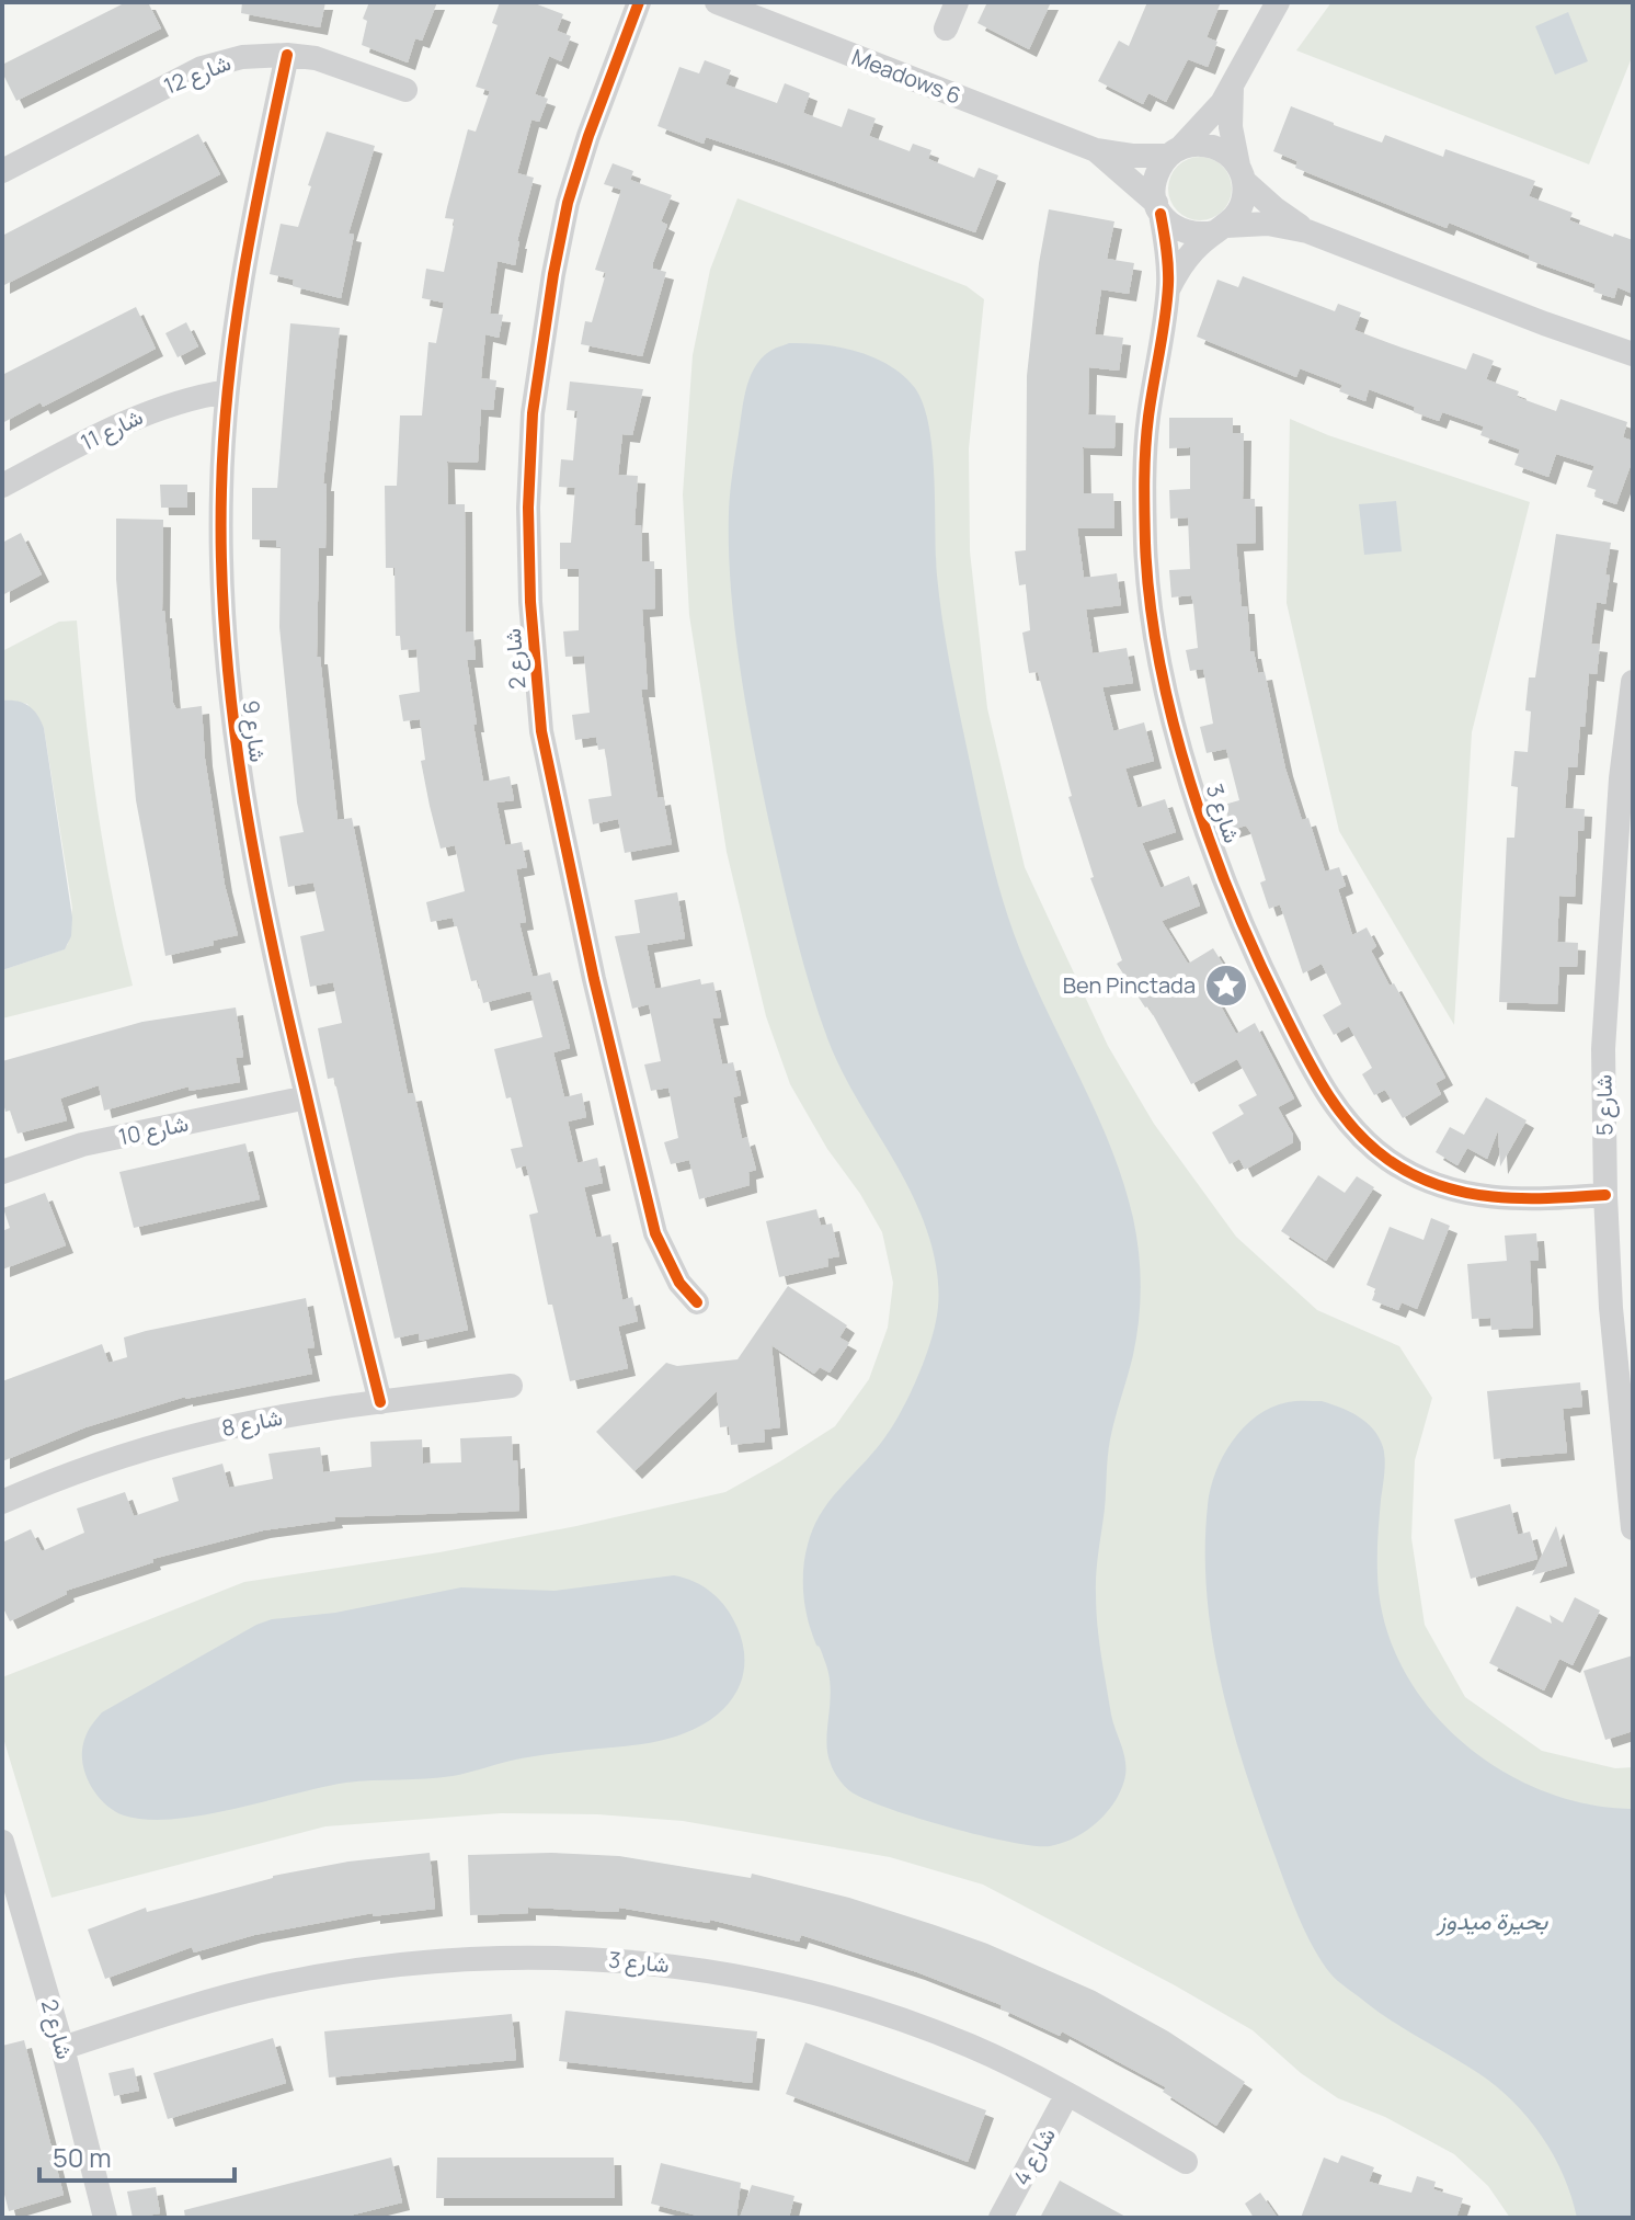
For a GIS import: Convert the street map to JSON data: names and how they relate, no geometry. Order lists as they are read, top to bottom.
{
  "streets": {
    "street": [
      "شارع 12",
      "Meadows 6",
      "شارع 11",
      "شارع 2",
      "شارع 9",
      "شارع 3",
      "شارع 5",
      "شارع 10",
      "شارع 8",
      "شارع 4"
    ]
  },
  "crossings": [
    ["شارع 12", "شارع 9"],
    ["شارع 11", "شارع 9"],
    ["شارع 2", "شارع 3"],
    ["شارع 9", "شارع 10"],
    ["شارع 9", "شارع 8"],
    ["شارع 3", "شارع 5"],
    ["شارع 3", "شارع 4"]
  ],
  "water": ["بحيرة ميدوز"],
  "places": {
    "place": ["Ben Pinctada"]
  },
  "scale_bar": "50 m"
}
